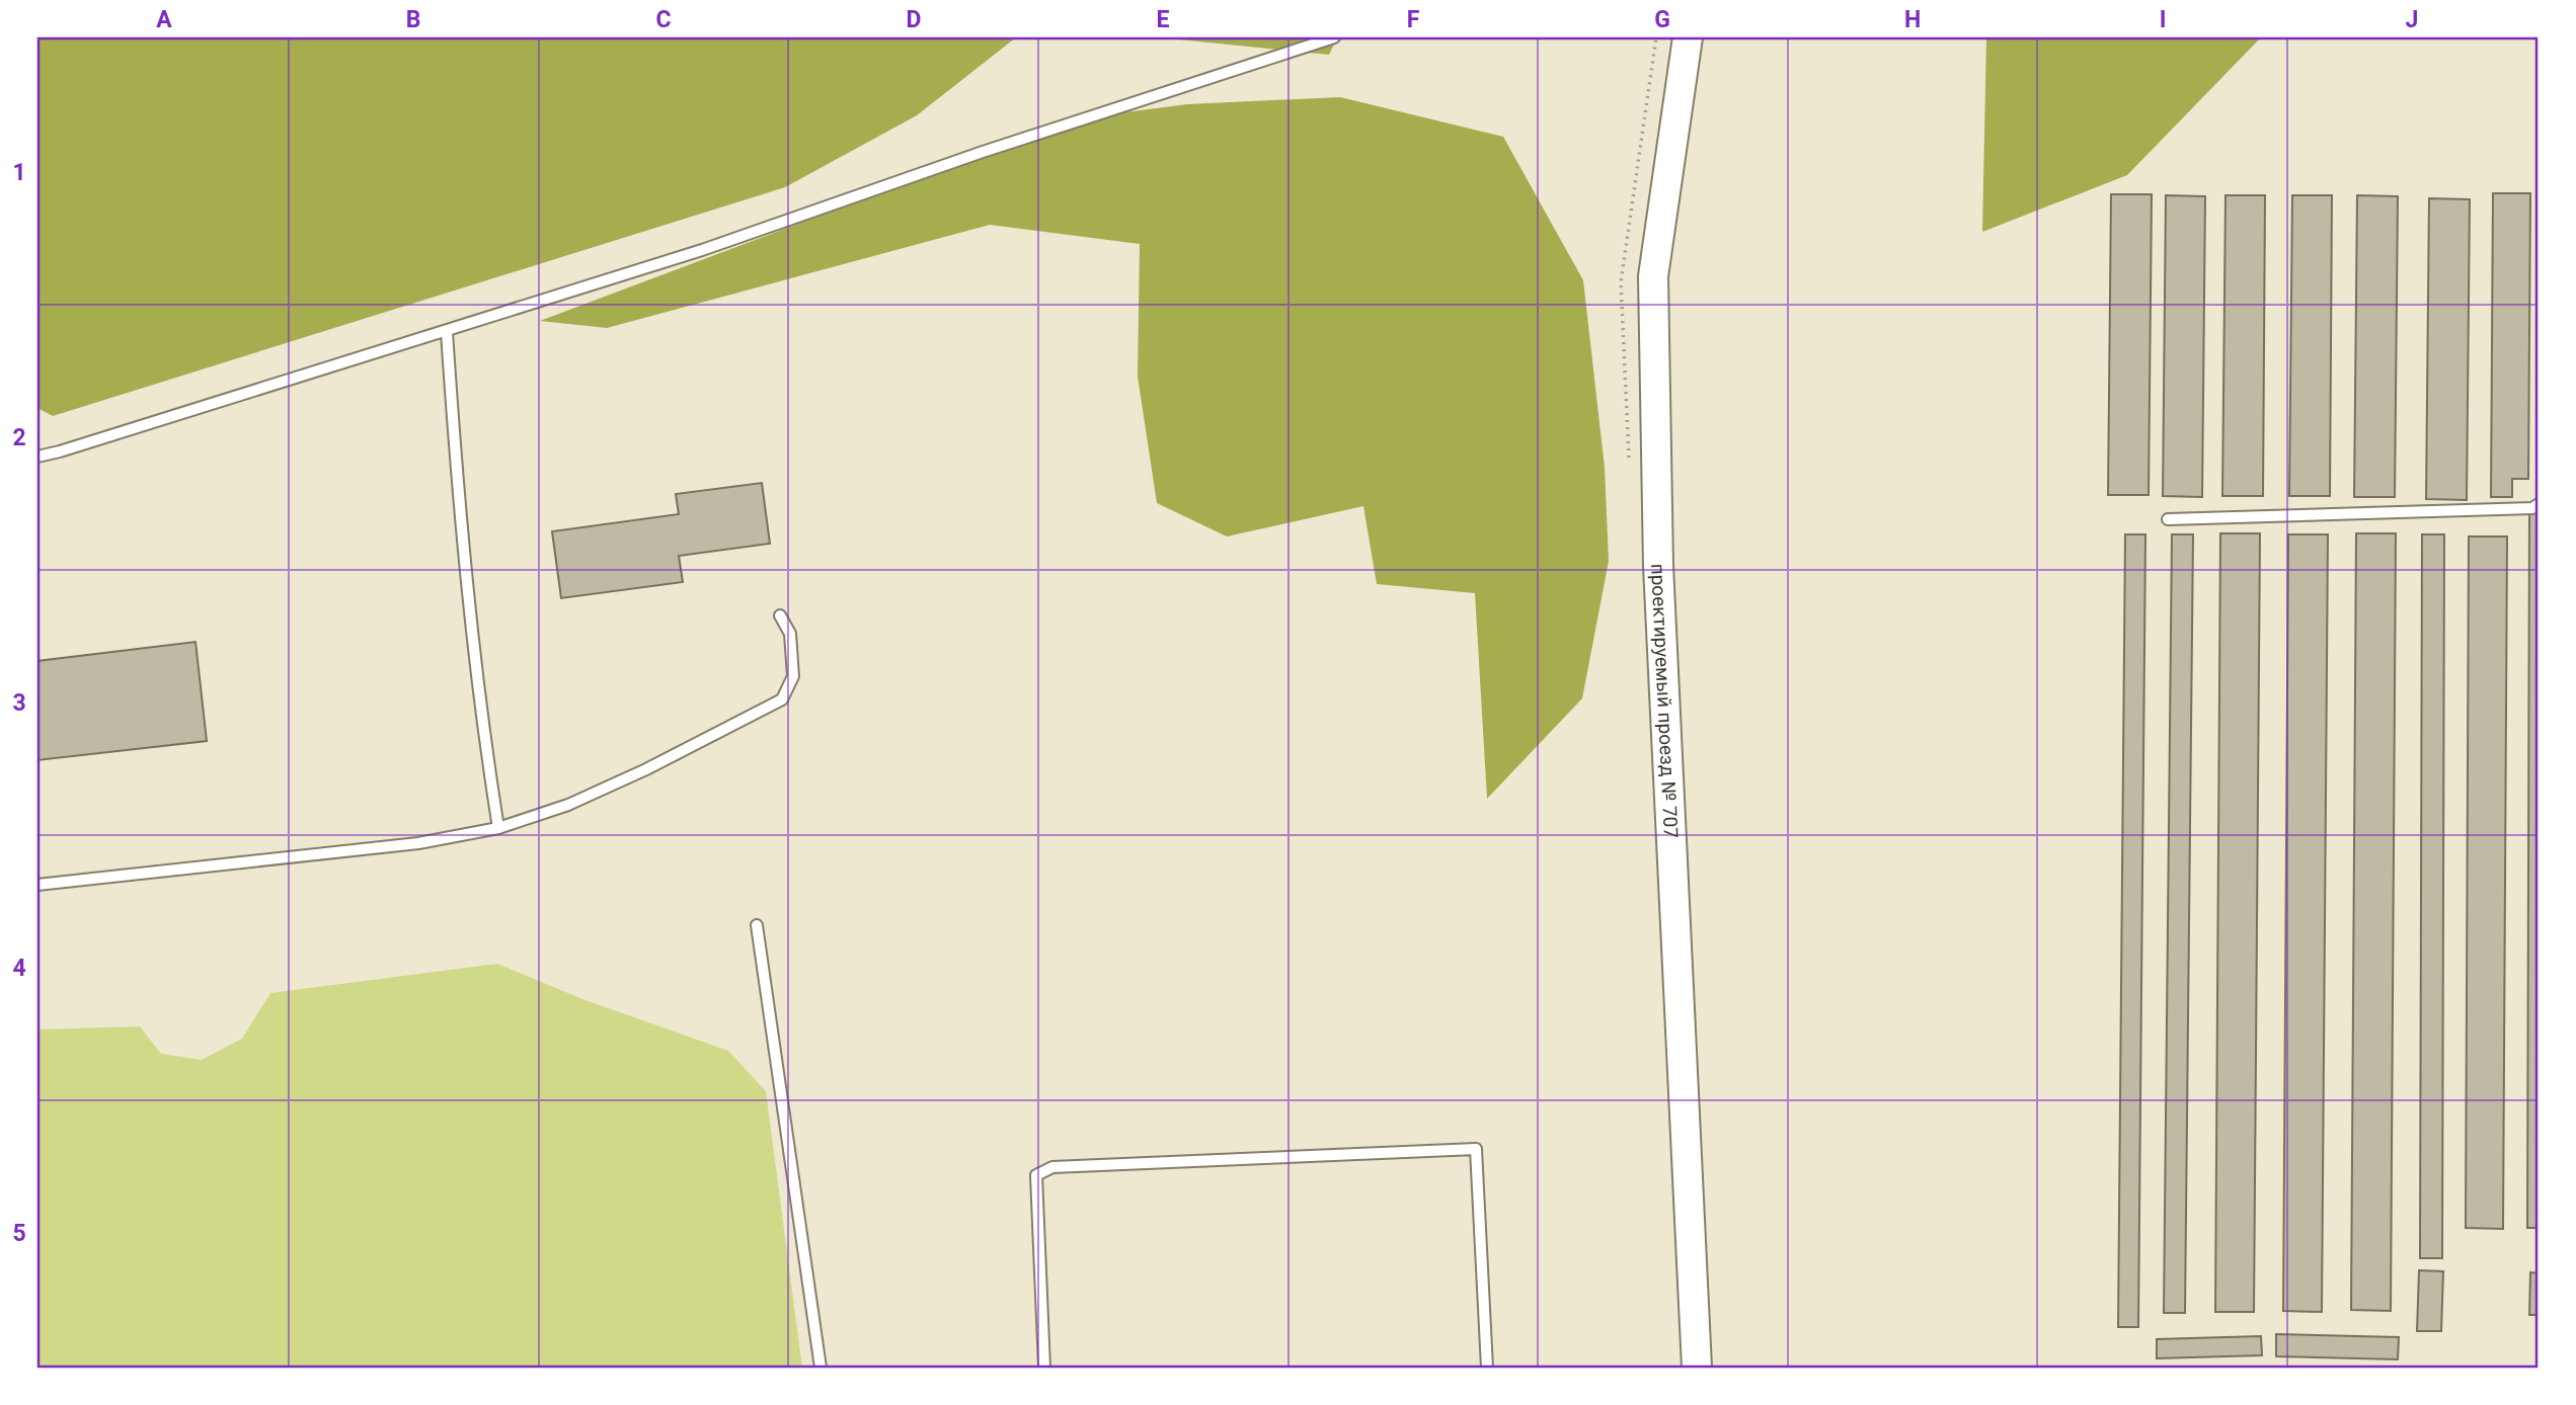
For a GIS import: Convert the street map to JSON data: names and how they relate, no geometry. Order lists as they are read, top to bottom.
{
  "streets": {
    "street": ["проектируемый проезд № 707"]
  },
  "grid": {
    "columns": [
      "A",
      "B",
      "C",
      "D",
      "E",
      "F",
      "G",
      "H",
      "I",
      "J"
    ],
    "rows": [
      "1",
      "2",
      "3",
      "4",
      "5"
    ]
  }
}
